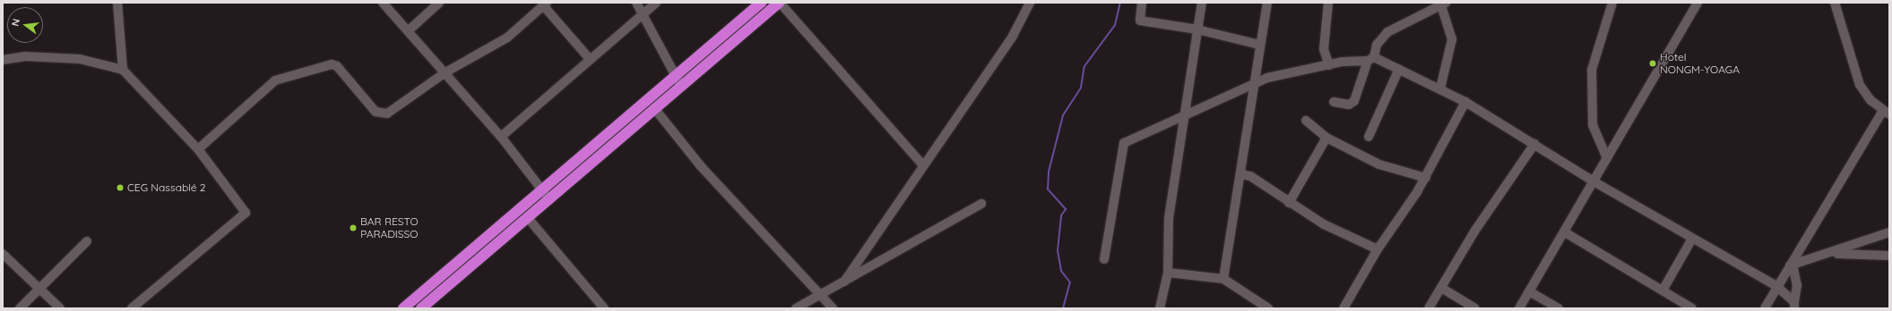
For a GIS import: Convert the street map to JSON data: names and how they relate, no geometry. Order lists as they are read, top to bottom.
{
  "places": ["Hotel NONGM-YOAGA", "CEG Nassablé 2", "BAR RESTO PARADISSO"],
  "north": "left"
}
